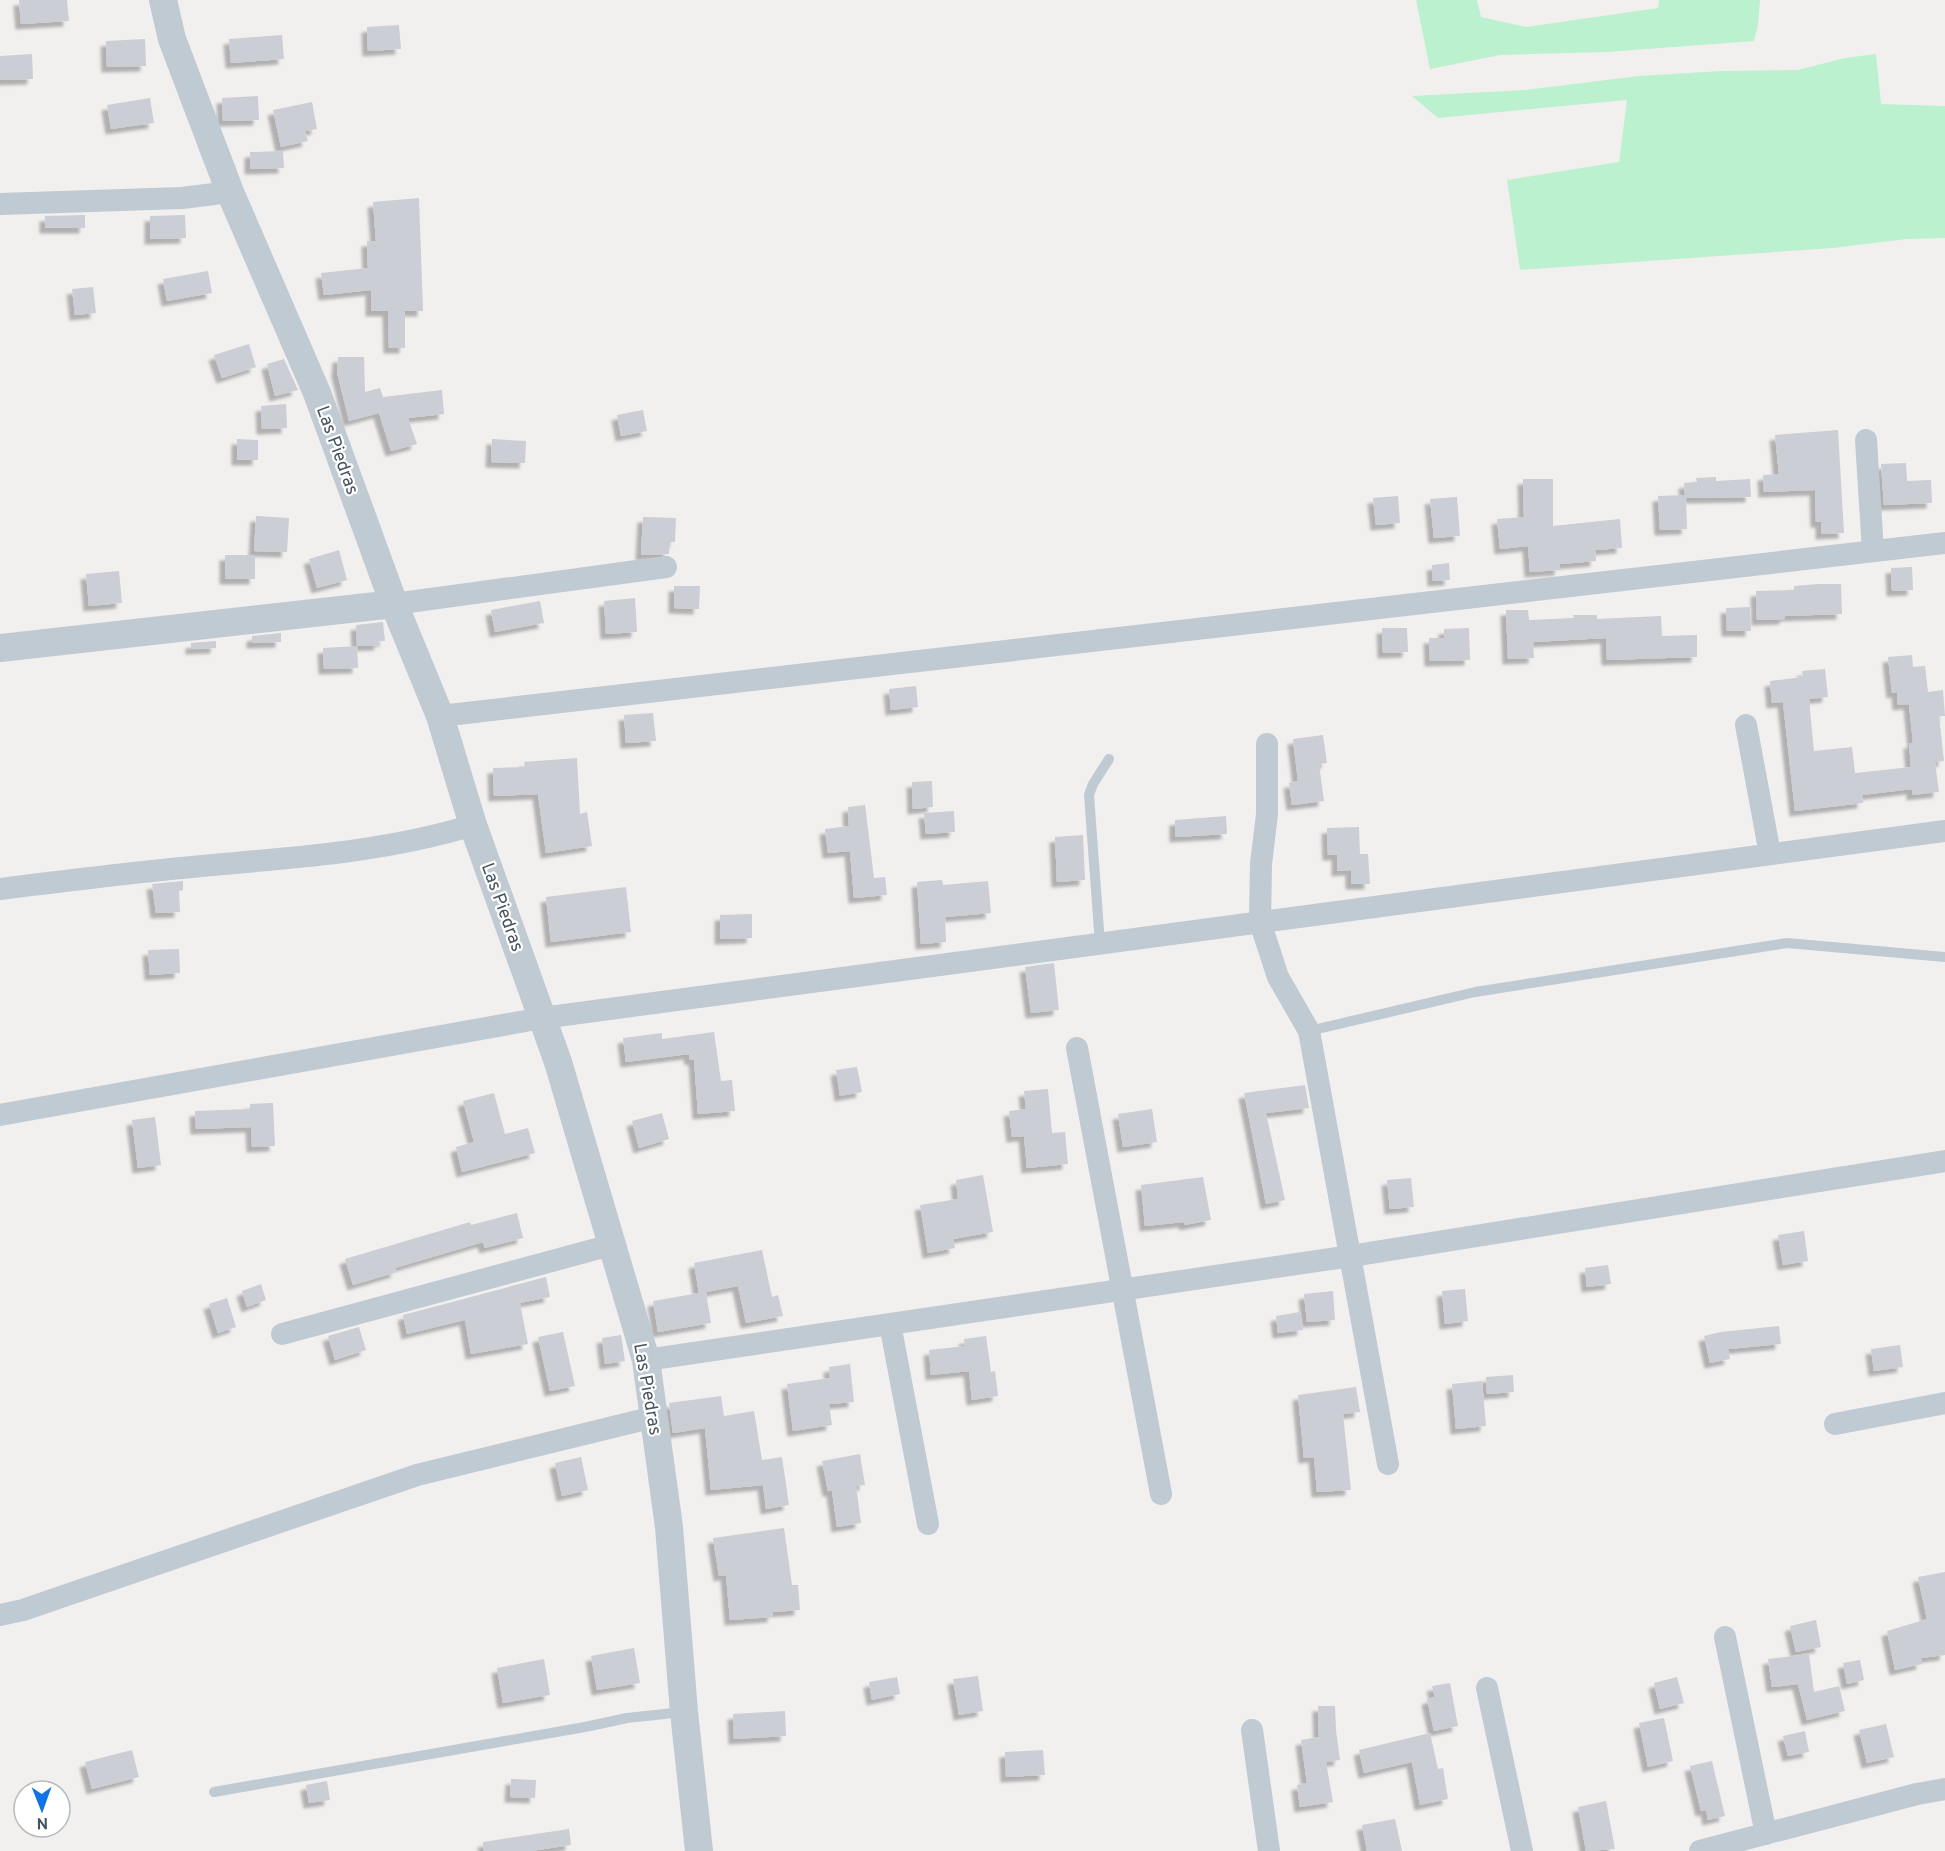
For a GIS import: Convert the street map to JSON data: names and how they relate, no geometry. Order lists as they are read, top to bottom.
{
  "streets": {
    "street": ["Las Piedras"]
  },
  "north": "bottom"
}
